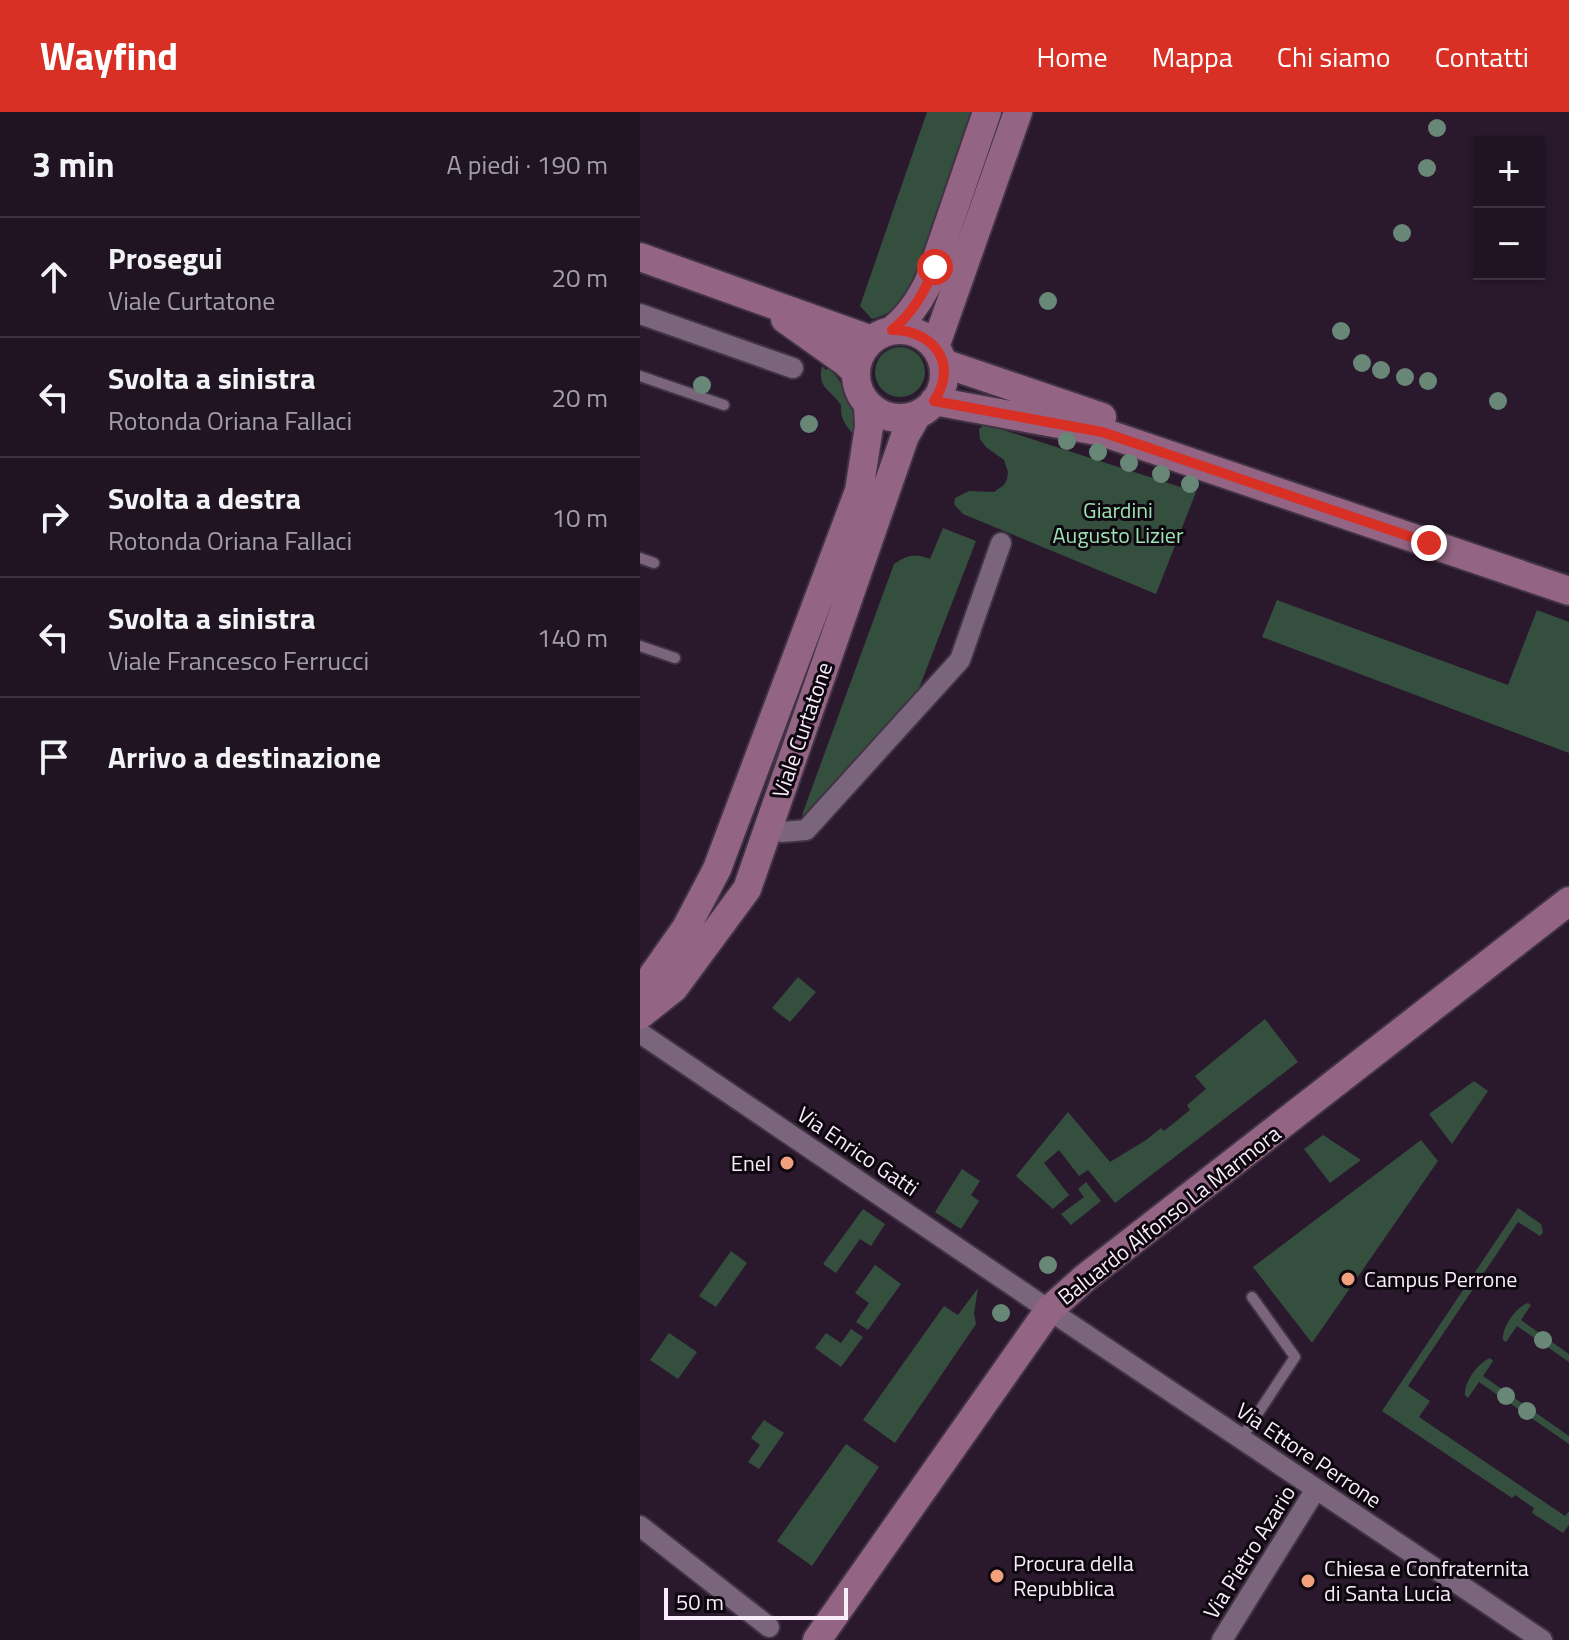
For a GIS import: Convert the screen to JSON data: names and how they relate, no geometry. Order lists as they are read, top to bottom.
{
  "streets": {
    "street": [
      "Viale Curtatone",
      "Via Enrico Gatti",
      "Baluardo Alfonso La Marmora",
      "Via Ettore Perrone",
      "Via Pietro Azario"
    ]
  },
  "crossings": [
    ["Via Enrico Gatti", "Baluardo Alfonso La Marmora"],
    ["Via Enrico Gatti", "Via Ettore Perrone"],
    ["Baluardo Alfonso La Marmora", "Via Ettore Perrone"],
    ["Via Ettore Perrone", "Via Pietro Azario"]
  ],
  "parks": ["Giardini Augusto Lizier"],
  "places": [
    "Enel",
    "Campus Perrone",
    "Procura della Repubblica",
    "Chiesa e Confraternita di Santa Lucia"
  ],
  "scale_bar": "50 m",
  "page": {
    "header": "Wayfind",
    "nav": [
      "Home",
      "Mappa",
      "Chi siamo",
      "Contatti"
    ],
    "heading": ["3 min", "A piedi · 190 m"],
    "map_buttons": ["+", "−"],
    "list": [
      ["Prosegui", "Viale Curtatone", "20 m"],
      ["Svolta a sinistra", "Rotonda Oriana Fallaci", "20 m"],
      ["Svolta a destra", "Rotonda Oriana Fallaci", "10 m"],
      ["Svolta a sinistra", "Viale Francesco Ferrucci", "140 m"],
      "Arrivo a destinazione"
    ],
    "scale": "50 m"
  }
}
